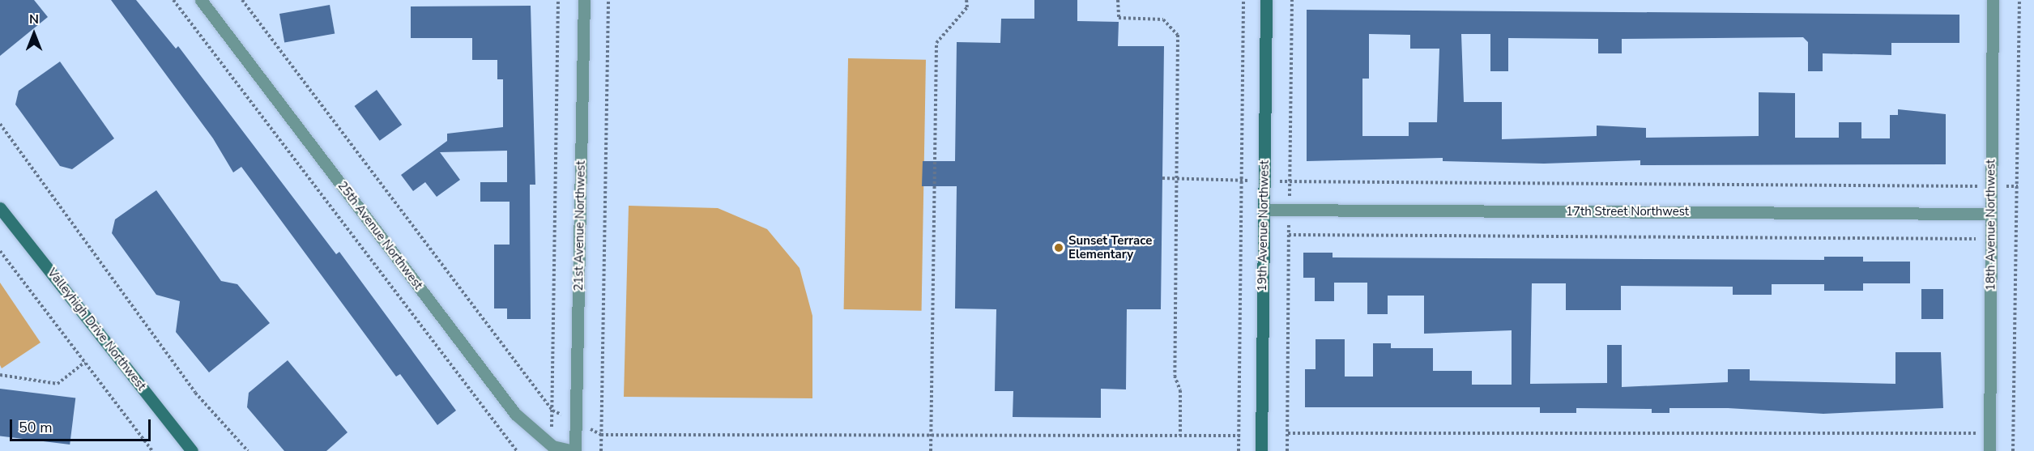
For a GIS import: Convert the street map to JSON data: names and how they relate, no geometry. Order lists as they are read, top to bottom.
{
  "streets": {
    "street": [
      "17th Street Northwest",
      "18th Avenue Northwest",
      "21st Avenue Northwest",
      "19th Avenue Northwest",
      "25th Avenue Northwest",
      "Valleyhigh Drive Northwest"
    ]
  },
  "crossings": [
    ["17th Street Northwest", "18th Avenue Northwest"],
    ["17th Street Northwest", "19th Avenue Northwest"],
    ["21st Avenue Northwest", "25th Avenue Northwest"]
  ],
  "places": ["Sunset Terrace Elementary"],
  "scale_bar": "50 m",
  "north": "top"
}
